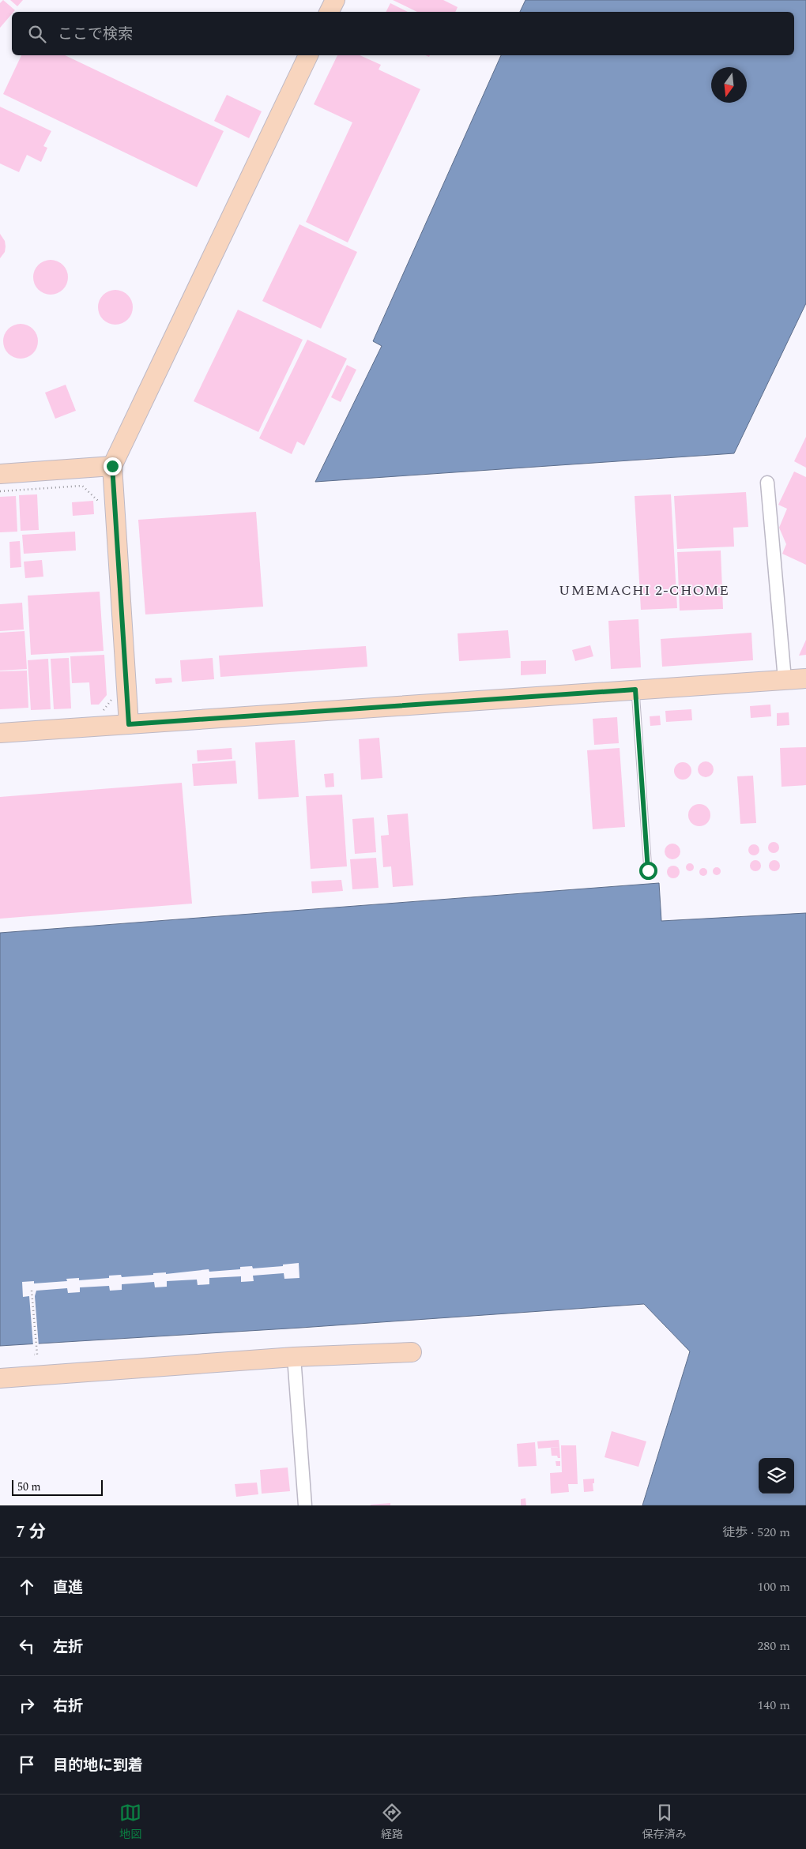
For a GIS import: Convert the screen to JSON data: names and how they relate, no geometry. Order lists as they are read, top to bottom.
{
  "districts": ["UMEMACHI 2-CHOME"],
  "scale_bar": "50 m",
  "north": "bottom",
  "page": {
    "search": "ここで検索",
    "scale": "50 m",
    "heading": ["7 分", "徒歩 · 520 m"],
    "list": [
      ["直進", "100 m"],
      ["左折", "280 m"],
      ["右折", "140 m"],
      "目的地に到着"
    ],
    "nav": ["地図", "経路", "保存済み"]
  }
}
